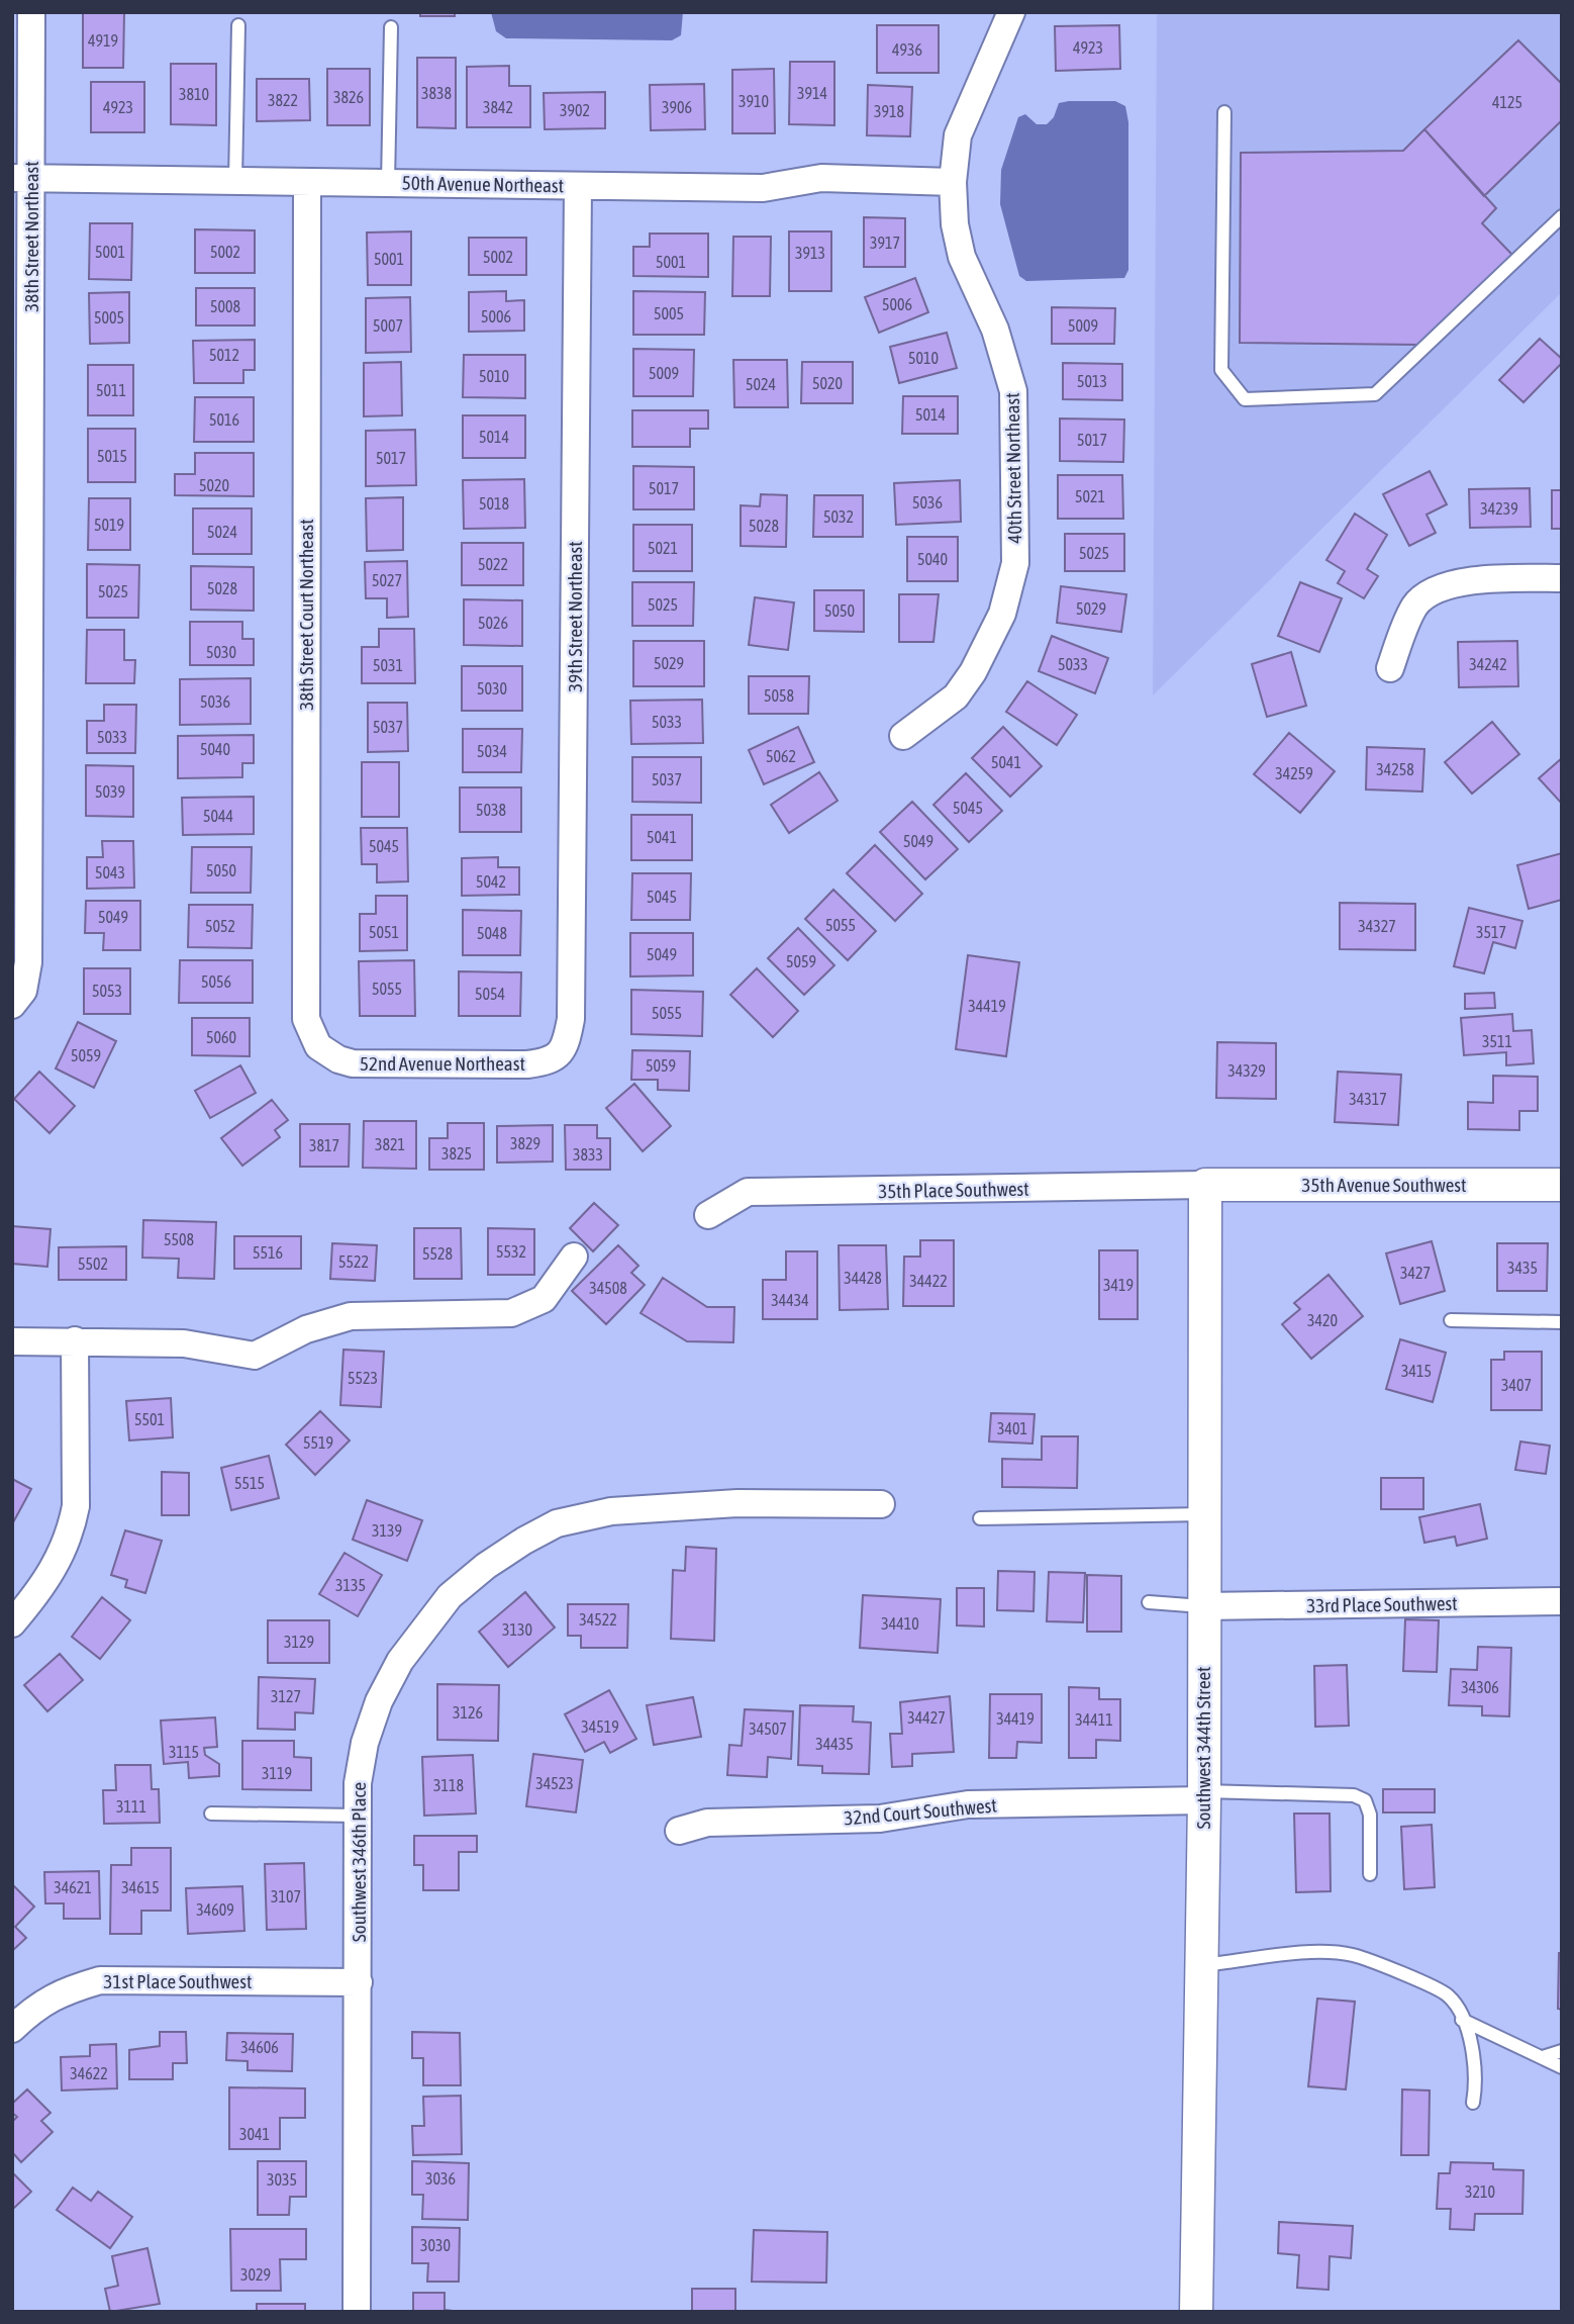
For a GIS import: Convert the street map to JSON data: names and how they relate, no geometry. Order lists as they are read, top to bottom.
{
  "streets": {
    "street": [
      "50th Avenue Northeast",
      "38th Street Northeast",
      "40th Street Northeast",
      "38th Street Court Northeast",
      "39th Street Northeast",
      "52nd Avenue Northeast",
      "35th Avenue Southwest",
      "35th Place Southwest",
      "33rd Place Southwest",
      "Southwest 344th Street",
      "32nd Court Southwest",
      "Southwest 346th Place",
      "31st Place Southwest"
    ]
  },
  "crossings": [
    ["50th Avenue Northeast", "38th Street Northeast"],
    ["50th Avenue Northeast", "40th Street Northeast"],
    ["50th Avenue Northeast", "38th Street Court Northeast"],
    ["50th Avenue Northeast", "39th Street Northeast"],
    ["38th Street Court Northeast", "52nd Avenue Northeast"],
    ["39th Street Northeast", "52nd Avenue Northeast"],
    ["35th Avenue Southwest", "35th Place Southwest"],
    ["35th Avenue Southwest", "Southwest 344th Street"],
    ["35th Place Southwest", "Southwest 344th Street"],
    ["33rd Place Southwest", "Southwest 344th Street"],
    ["Southwest 344th Street", "32nd Court Southwest"],
    ["Southwest 346th Place", "31st Place Southwest"]
  ],
  "house_numbers": [
    "4919",
    "4923",
    "4936",
    "3838",
    "3914",
    "3810",
    "3826",
    "3822",
    "3910",
    "4125",
    "4923",
    "3842",
    "3906",
    "3902",
    "3918",
    "3917",
    "5001",
    "5002",
    "3913",
    "5002",
    "5001",
    "5001",
    "5006",
    "5008",
    "5005",
    "5006",
    "5005",
    "5007",
    "5009",
    "5012",
    "5010",
    "5009",
    "5010",
    "5013",
    "5020",
    "5024",
    "5011",
    "5014",
    "5016",
    "5014",
    "5017",
    "5015",
    "5017",
    "5020",
    "5017",
    "5021",
    "5036",
    "5018",
    "34239",
    "5032",
    "5019",
    "5028",
    "5024",
    "5021",
    "5025",
    "5040",
    "5022",
    "5027",
    "5028",
    "5025",
    "5025",
    "5029",
    "5050",
    "5026",
    "5030",
    "5029",
    "5033",
    "34242",
    "5031",
    "5030",
    "5058",
    "5036",
    "5033",
    "5037",
    "5033",
    "5040",
    "5034",
    "5062",
    "5041",
    "34258",
    "34259",
    "5037",
    "5039",
    "5045",
    "5038",
    "5044",
    "5041",
    "5049",
    "5045",
    "5050",
    "5043",
    "5042",
    "5045",
    "5049",
    "5055",
    "5052",
    "34327",
    "5051",
    "3517",
    "5048",
    "5049",
    "5059",
    "5056",
    "5055",
    "5053",
    "5054",
    "34419",
    "5055",
    "5060",
    "3511",
    "5059",
    "5059",
    "34329",
    "34317",
    "3829",
    "3821",
    "3817",
    "3825",
    "3833",
    "5508",
    "5532",
    "5516",
    "5528",
    "5522",
    "5502",
    "3435",
    "3427",
    "34428",
    "34422",
    "3419",
    "34508",
    "34434",
    "3420",
    "3415",
    "5523",
    "3407",
    "5501",
    "3401",
    "5519",
    "5515",
    "3139",
    "3135",
    "34522",
    "34410",
    "3130",
    "3129",
    "34306",
    "3127",
    "3126",
    "34427",
    "34419",
    "34411",
    "34519",
    "34507",
    "34435",
    "3115",
    "3119",
    "34523",
    "3118",
    "3111",
    "34621",
    "34615",
    "3107",
    "34609",
    "34606",
    "34622",
    "3041",
    "3036",
    "3035",
    "3210",
    "3030",
    "3029"
  ]
}
